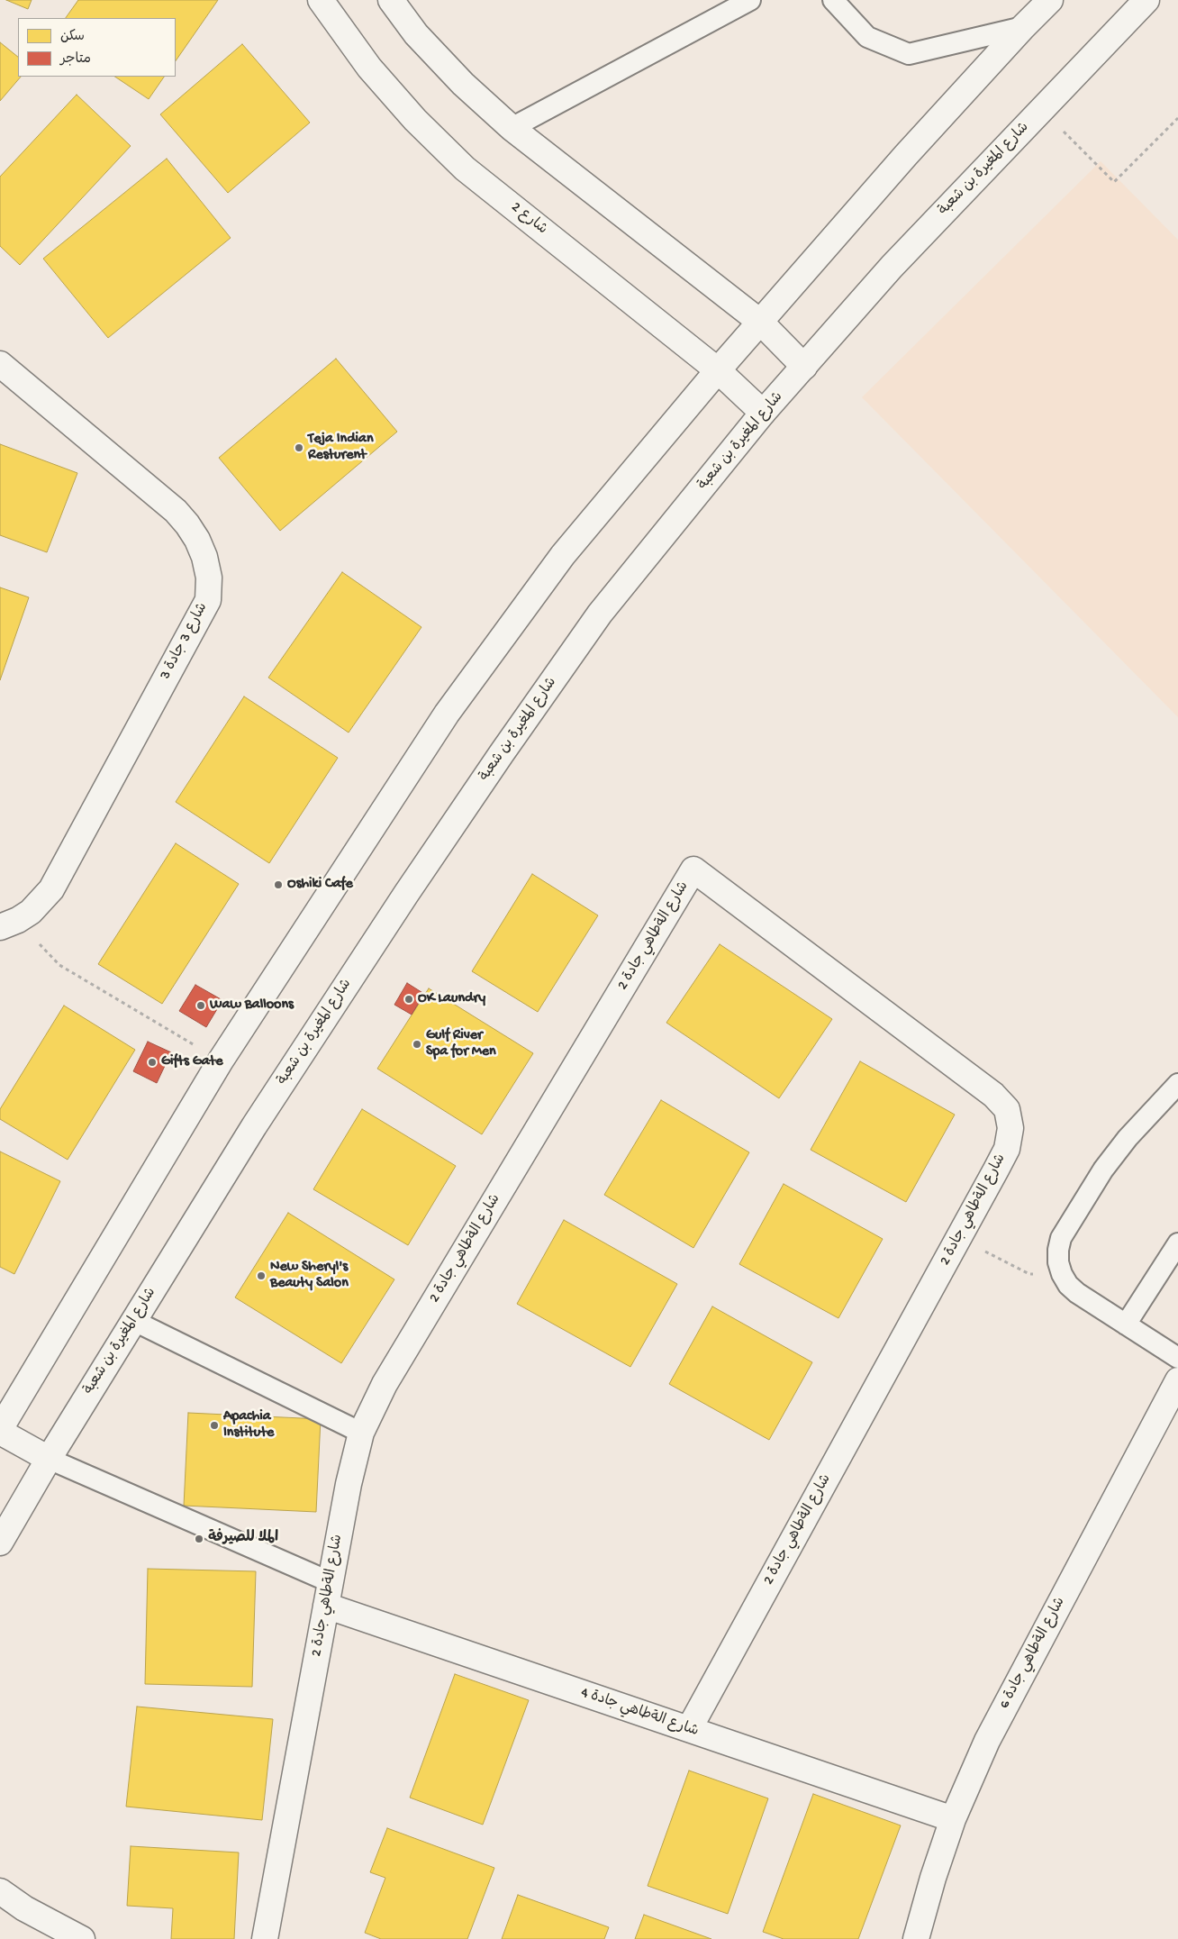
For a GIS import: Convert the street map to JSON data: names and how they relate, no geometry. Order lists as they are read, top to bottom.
{
  "streets": {
    "street": [
      "شارع المغيرة بن شعبة",
      "شارع 2",
      "شارع 3 جادة 3",
      "شارع الةطاهي جادة 2",
      "شارع الةطاهي جادة 6",
      "شارع الةطاهي جادة 4"
    ]
  },
  "crossings": [
    ["شارع المغيرة بن شعبة", "شارع 2"],
    ["شارع الةطاهي جادة 2", "شارع الةطاهي جادة 4"],
    ["شارع الةطاهي جادة 6", "شارع الةطاهي جادة 4"]
  ],
  "places": [
    "Teja Indian Resturent",
    "Oshiki Cafe",
    "OK Laundry",
    "Waw Balloons",
    "Gulf River Spa for Men",
    "Gifts Gate",
    "New Sheryl's Beauty Salon",
    "Apachia Institute",
    "الملا للصيرفة"
  ],
  "legend": ["سكن", "متاجر"]
}
